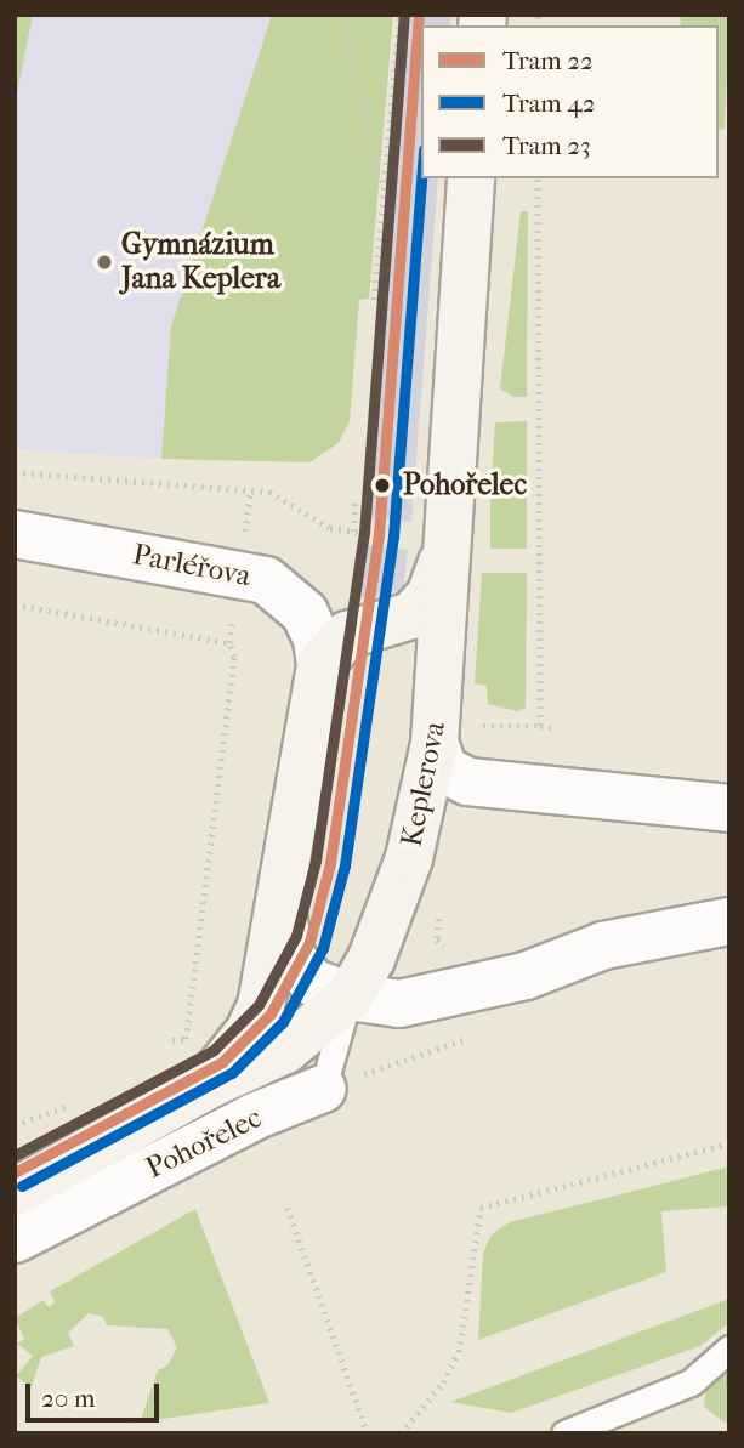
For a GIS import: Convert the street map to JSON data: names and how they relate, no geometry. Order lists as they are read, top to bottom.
{
  "streets": {
    "main road": ["Keplerova"],
    "street": ["Parléřova", "Pohořelec"]
  },
  "crossings": [
    ["Parléřova", "Keplerova"]
  ],
  "places": ["Gymnázium Jana Keplera", "Pohořelec"],
  "lines": ["tram line 22", "tram line 23", "tram line 42"],
  "legend": ["Tram 22", "Tram 42", "Tram 23"],
  "scale_bar": "20 m"
}
